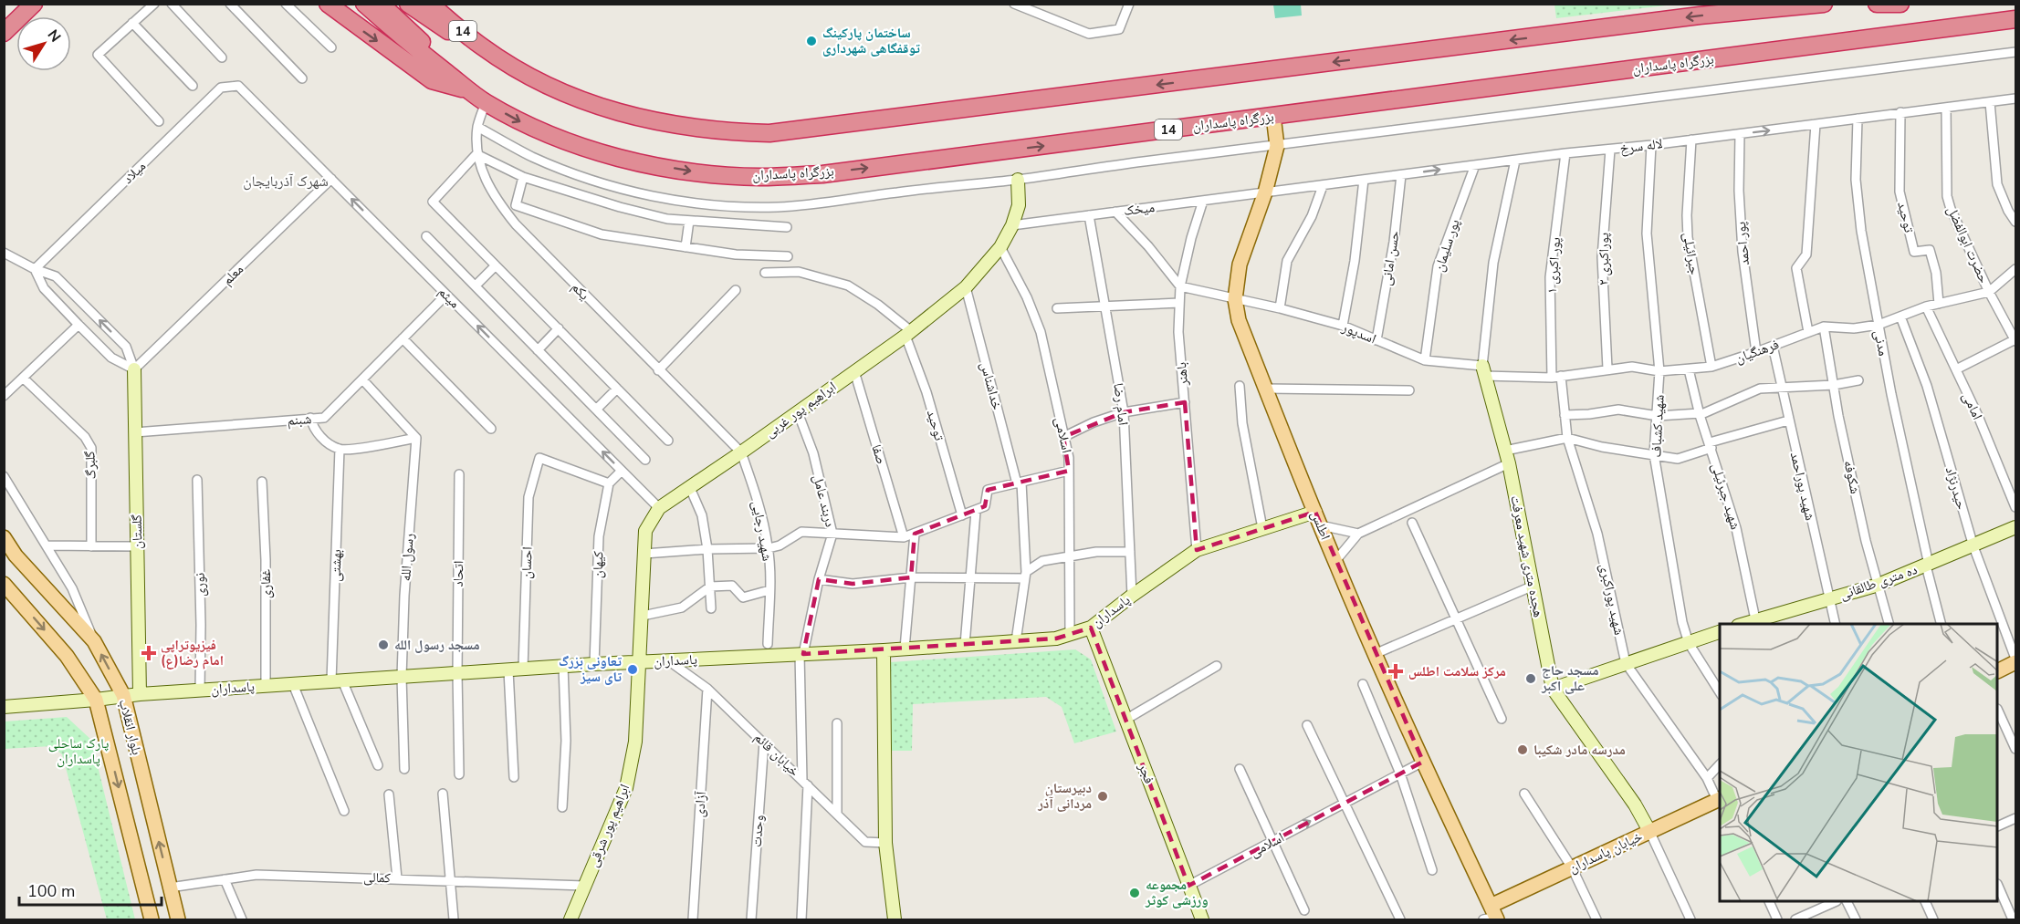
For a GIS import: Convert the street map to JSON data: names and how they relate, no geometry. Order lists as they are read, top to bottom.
{
  "streets": {
    "highway": ["14", "بزرگراه پاسداران"],
    "main road": ["اطلس", "بلوار انقلاب", "خیابان پاسداران"],
    "street": [
      "لاله سرخ",
      "میلاد",
      "میخک",
      "توحید",
      "پور احمد",
      "حضرت ابوالفضل",
      "پور سلیمان",
      "جبرائیلی",
      "حسن امانی",
      "پوراکبری ۲",
      "پور اکبری ۱",
      "معلم",
      "یکم",
      "میثم",
      "اسدپور",
      "مدنی",
      "فرهنگیان",
      "باهنر",
      "خداشناس",
      "امام رضا",
      "امامی",
      "ابراهیم پور غربی",
      "شبنم",
      "شهید کشباف",
      "اسلامی",
      "صفا",
      "گلبرگ",
      "شکوفه",
      "شهید پوراحمد",
      "حیدرنژاد",
      "شهید جبرئیلی",
      "دربند عامل",
      "شهید رجایی",
      "گلستان",
      "هجده متری شهید معرفت",
      "رسول الله",
      "احسان",
      "کیهان",
      "بهشتی",
      "اتحاد",
      "ده متری طالقانی",
      "غفاری",
      "نوری",
      "شهید پوراکبری",
      "پاسداران",
      "خیابان قائم",
      "فجر",
      "آزادی",
      "ابراهیم پور شرقی",
      "وحدت",
      "کمالی"
    ]
  },
  "crossings": [
    ["بزرگراه پاسداران", "یکم"],
    ["بزرگراه پاسداران", "اطلس"],
    ["لاله سرخ", "میخک"],
    ["لاله سرخ", "توحید"],
    ["لاله سرخ", "پور احمد"],
    ["لاله سرخ", "حضرت ابوالفضل"],
    ["لاله سرخ", "پور سلیمان"],
    ["لاله سرخ", "جبرائیلی"],
    ["لاله سرخ", "حسن امانی"],
    ["لاله سرخ", "پوراکبری ۲"],
    ["لاله سرخ", "پور اکبری ۱"],
    ["لاله سرخ", "مدنی"],
    ["لاله سرخ", "شهید کشباف"],
    ["لاله سرخ", "اطلس"],
    ["لاله سرخ", "هجده متری شهید معرفت"],
    ["میلاد", "میثم"],
    ["میلاد", "گلستان"],
    ["میخک", "باهنر"],
    ["میخک", "امام رضا"],
    ["میخک", "ابراهیم پور غربی"],
    ["میخک", "اطلس"],
    ["توحید", "فرهنگیان"],
    ["توحید", "ابراهیم پور غربی"],
    ["پور احمد", "فرهنگیان"],
    ["حضرت ابوالفضل", "فرهنگیان"],
    ["پور سلیمان", "اسدپور"],
    ["جبرائیلی", "فرهنگیان"],
    ["حسن امانی", "اسدپور"],
    ["پوراکبری ۲", "فرهنگیان"],
    ["پور اکبری ۱", "فرهنگیان"],
    ["پور اکبری ۱", "شهید پوراکبری"],
    ["معلم", "میثم"],
    ["معلم", "گلستان"],
    ["یکم", "ابراهیم پور غربی"],
    ["یکم", "شهید رجایی"],
    ["میثم", "ابراهیم پور غربی"],
    ["میثم", "شبنم"],
    ["اسدپور", "فرهنگیان"],
    ["اسدپور", "باهنر"],
    ["اسدپور", "اطلس"],
    ["اسدپور", "هجده متری شهید معرفت"],
    ["مدنی", "فرهنگیان"],
    ["مدنی", "ده متری طالقانی"],
    ["فرهنگیان", "امامی"],
    ["فرهنگیان", "شهید کشباف"],
    ["فرهنگیان", "شکوفه"],
    ["فرهنگیان", "شهید پوراحمد"],
    ["فرهنگیان", "حیدرنژاد"],
    ["فرهنگیان", "شهید جبرئیلی"],
    ["فرهنگیان", "هجده متری شهید معرفت"],
    ["فرهنگیان", "شهید پوراکبری"],
    ["باهنر", "پاسداران"],
    ["خداشناس", "ابراهیم پور غربی"],
    ["خداشناس", "پاسداران"],
    ["امام رضا", "پاسداران"],
    ["ابراهیم پور غربی", "اسلامی"],
    ["ابراهیم پور غربی", "صفا"],
    ["ابراهیم پور غربی", "دربند عامل"],
    ["ابراهیم پور غربی", "شهید رجایی"],
    ["ابراهیم پور غربی", "پاسداران"],
    ["ابراهیم پور غربی", "ابراهیم پور شرقی"],
    ["شبنم", "گلستان"],
    ["اسلامی", "اطلس"],
    ["اسلامی", "پاسداران"],
    ["اسلامی", "فجر"],
    ["شکوفه", "ده متری طالقانی"],
    ["شهید پوراحمد", "ده متری طالقانی"],
    ["حیدرنژاد", "ده متری طالقانی"],
    ["شهید جبرئیلی", "ده متری طالقانی"],
    ["دربند عامل", "پاسداران"],
    ["دربند عامل", "خیابان قائم"],
    ["اطلس", "پاسداران"],
    ["اطلس", "خیابان پاسداران"],
    ["گلستان", "پاسداران"],
    ["هجده متری شهید معرفت", "خیابان پاسداران"],
    ["رسول الله", "پاسداران"],
    ["احسان", "کیهان"],
    ["احسان", "پاسداران"],
    ["کیهان", "پاسداران"],
    ["بهشتی", "پاسداران"],
    ["اتحاد", "پاسداران"],
    ["غفاری", "پاسداران"],
    ["نوری", "پاسداران"],
    ["شهید پوراکبری", "خیابان پاسداران"],
    ["پاسداران", "بلوار انقلاب"],
    ["پاسداران", "خیابان قائم"],
    ["پاسداران", "فجر"],
    ["پاسداران", "ابراهیم پور شرقی"],
    ["بلوار انقلاب", "کمالی"],
    ["خیابان قائم", "آزادی"],
    ["خیابان قائم", "وحدت"],
    ["ابراهیم پور شرقی", "کمالی"]
  ],
  "districts": ["شهرک آذربایجان"],
  "parks": ["پارک ساحلی پاسداران"],
  "places": {
    "other": [
      "ساختمان پارکینگ توقفگاهی شهرداری",
      "مسجد رسول الله",
      "تعاونی بزرگ تای سیز",
      "مسجد حاج علی اکبر",
      "مدرسه مادر شکیبا",
      "دبیرستان مردانی آذر",
      "مجموعه ورزشی کوثر"
    ],
    "health": ["فیزیوتراپی امام رضا(ع)", "مرکز سلامت اطلس"]
  },
  "scale_bar": "100 m",
  "north": "top right"
}
